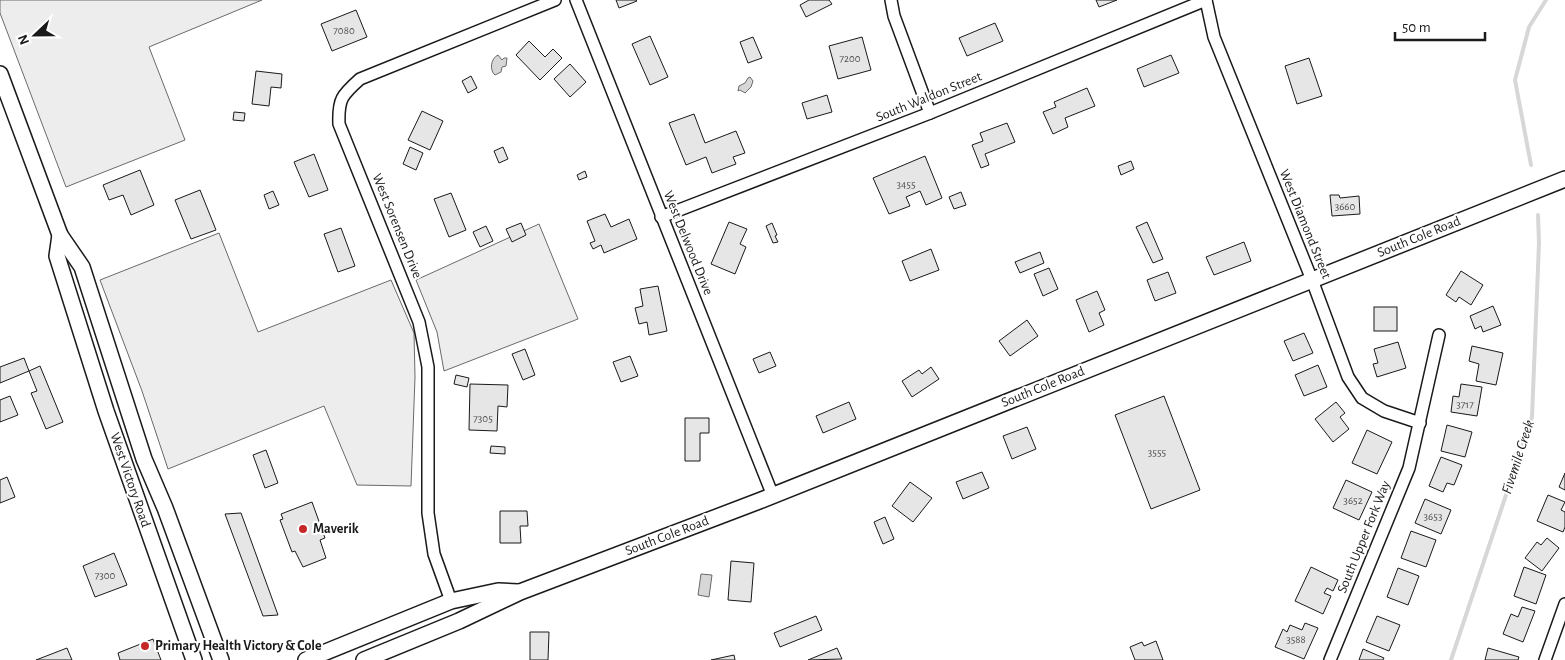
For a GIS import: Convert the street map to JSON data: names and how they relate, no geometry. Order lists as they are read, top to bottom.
{
  "streets": {
    "main road": ["South Cole Road", "West Victory Road"],
    "street": [
      "South Waldon Street",
      "West Diamond Street",
      "West Sorensen Drive",
      "West Delwood Drive",
      "South Upper Fork Way"
    ]
  },
  "crossings": [
    ["South Waldon Street", "West Diamond Street"],
    ["South Waldon Street", "West Delwood Drive"],
    ["West Diamond Street", "South Cole Road"],
    ["West Diamond Street", "South Upper Fork Way"],
    ["West Sorensen Drive", "South Cole Road"],
    ["South Cole Road", "West Delwood Drive"]
  ],
  "water": ["Fivemile Creek"],
  "places": ["Maverik", "Primary Health Victory & Cole"],
  "house_numbers": [
    "7080",
    "7200",
    "3455",
    "3660",
    "3717",
    "7305",
    "3555",
    "3652",
    "3653",
    "7300",
    "3588"
  ],
  "scale_bar": "50 m",
  "north": "left"
}
